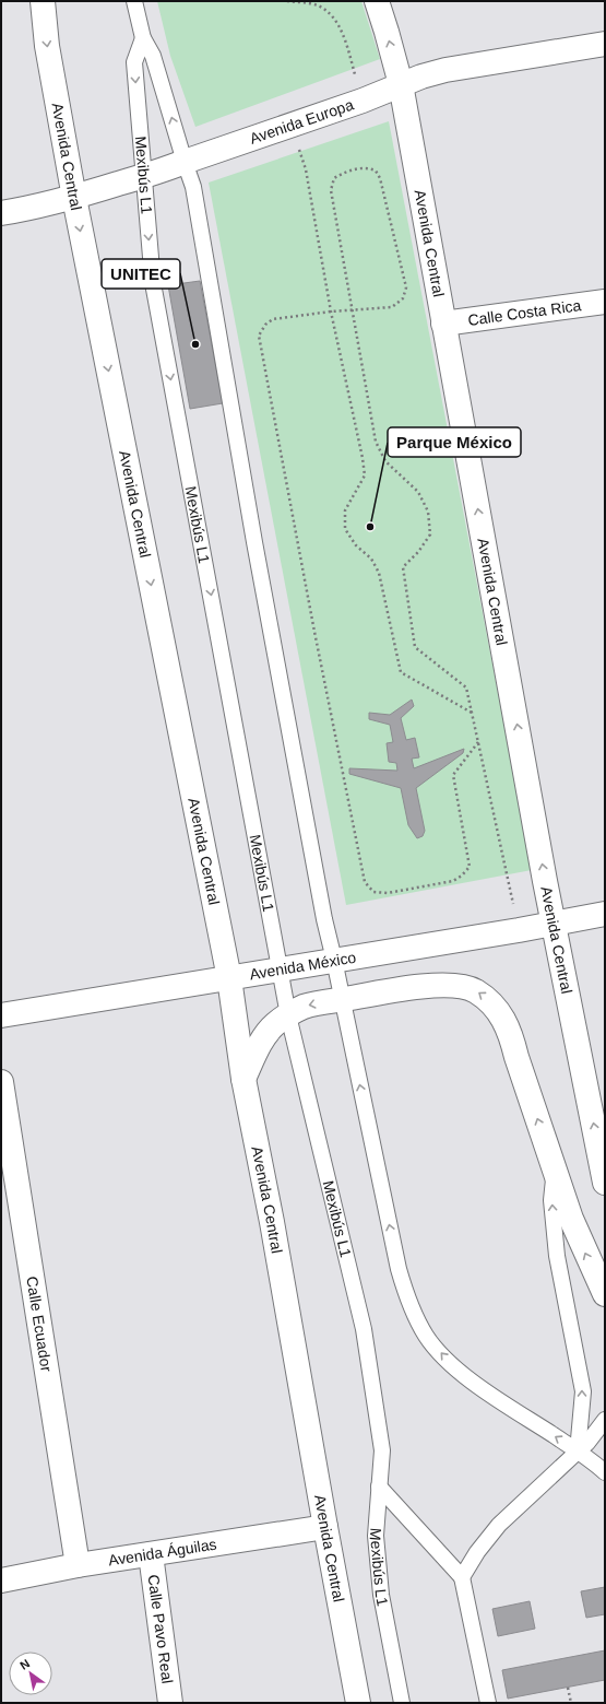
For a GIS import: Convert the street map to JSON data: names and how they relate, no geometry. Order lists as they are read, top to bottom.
{
  "streets": {
    "main road": [
      "Avenida Europa",
      "Avenida Central",
      "Calle Costa Rica",
      "Avenida México",
      "Calle Ecuador",
      "Avenida Águilas",
      "Calle Pavo Real"
    ],
    "lane": ["Mexibús L1"]
  },
  "crossings": [
    ["Avenida Europa", "Avenida Central"],
    ["Avenida Europa", "Mexibús L1"],
    ["Avenida Central", "Calle Costa Rica"],
    ["Avenida Central", "Avenida México"],
    ["Avenida Central", "Avenida Águilas"],
    ["Mexibús L1", "Avenida México"],
    ["Calle Ecuador", "Avenida Águilas"],
    ["Avenida Águilas", "Calle Pavo Real"]
  ],
  "places": ["UNITEC", "Parque México"],
  "north": "top left"
}
